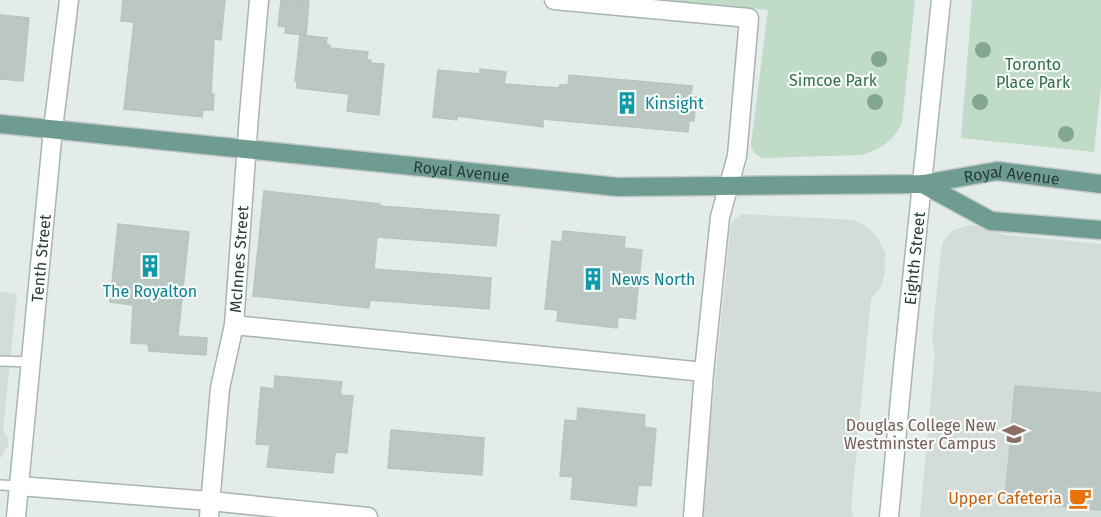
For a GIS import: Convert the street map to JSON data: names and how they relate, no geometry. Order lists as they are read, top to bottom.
{
  "streets": {
    "main road": ["Royal Avenue"],
    "street": ["Tenth Street", "Eighth Street", "McInnes Street"]
  },
  "crossings": [
    ["Royal Avenue", "Tenth Street"],
    ["Royal Avenue", "Eighth Street"],
    ["Royal Avenue", "McInnes Street"]
  ],
  "parks": ["Toronto Place Park", "Simcoe Park"],
  "places": {
    "building": ["Kinsight", "The Royalton", "News North"],
    "school or university": ["Douglas College New Westminster Campus"],
    "cafe": ["Upper Cafeteria"]
  }
}
